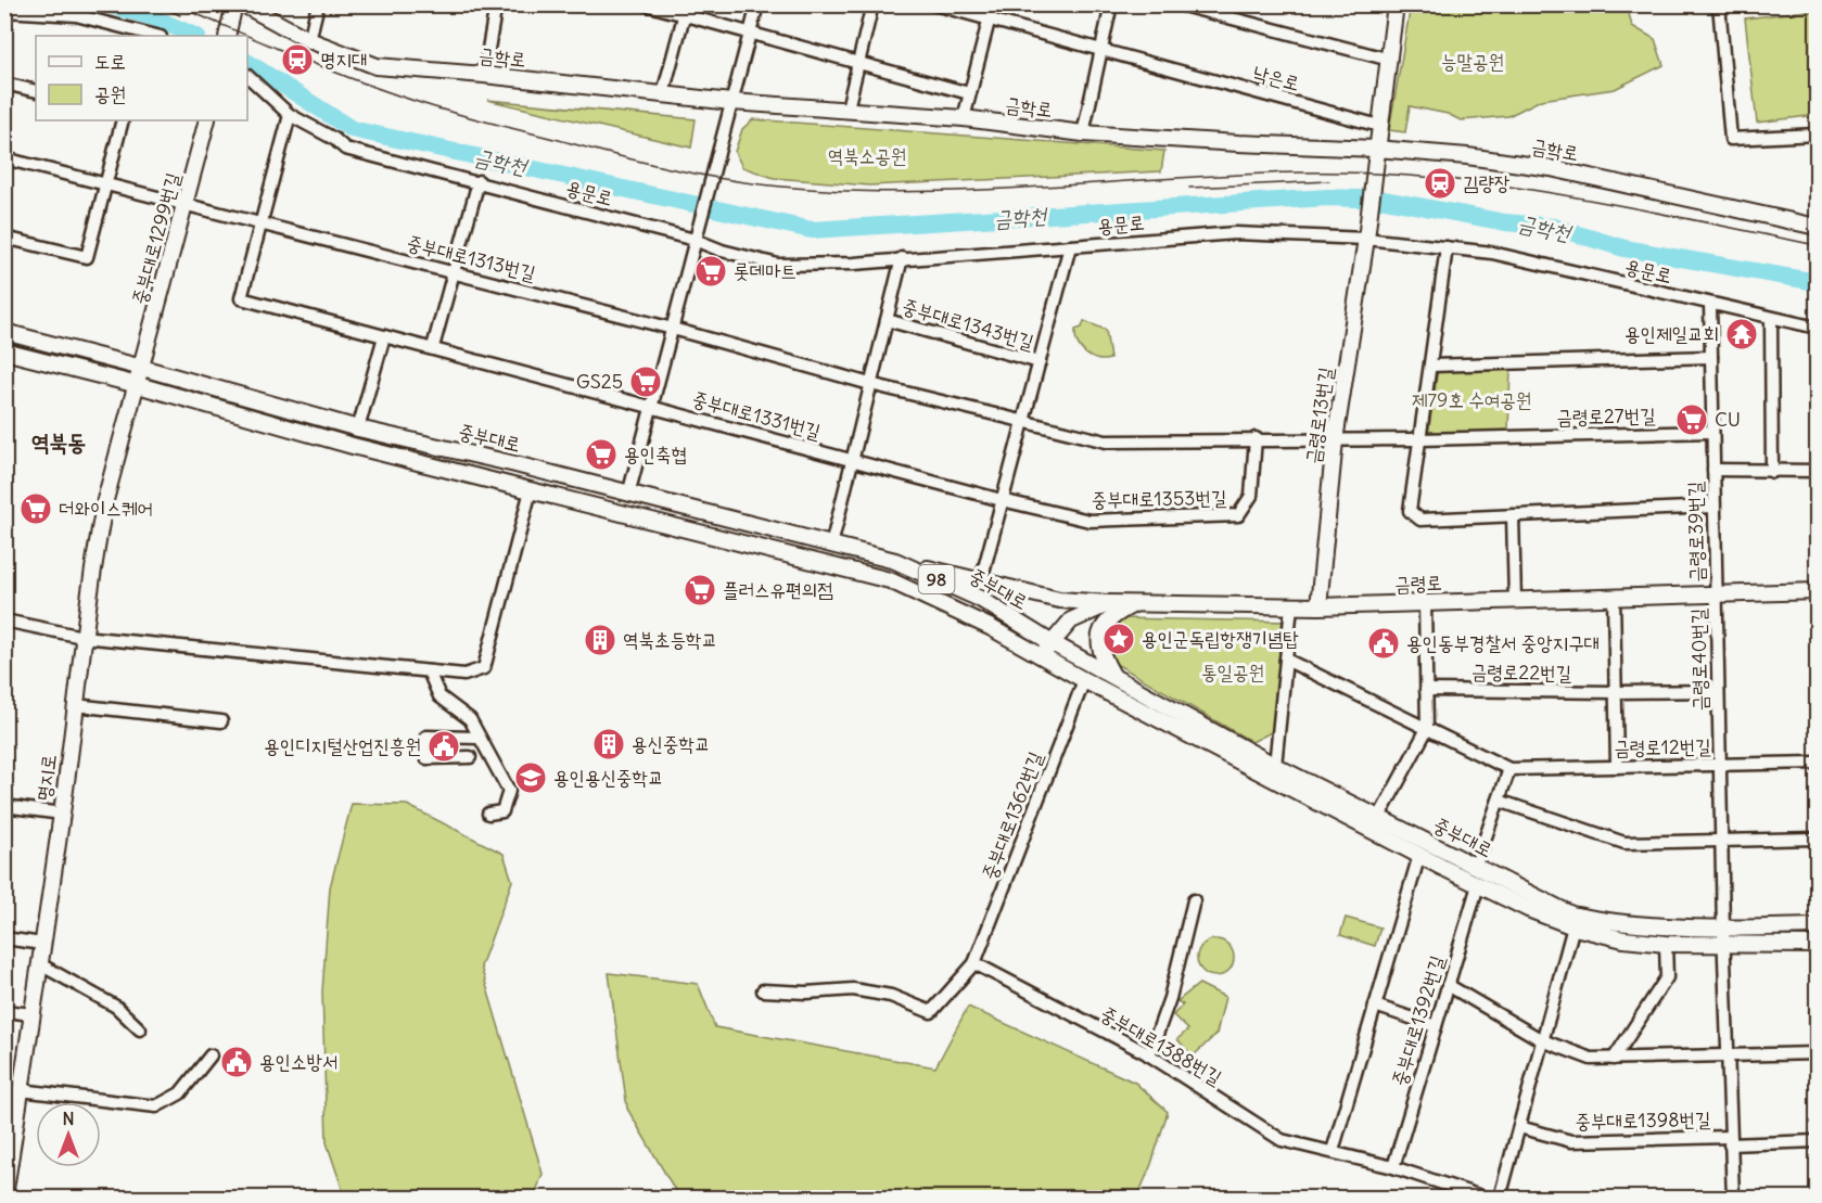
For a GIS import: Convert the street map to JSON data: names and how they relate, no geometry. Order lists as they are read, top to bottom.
{
  "streets": {
    "main road": [
      "금학로",
      "중부대로1299번길",
      "금령로13번길",
      "중부대로",
      "98",
      "금령로",
      "명지로"
    ],
    "street": [
      "낙은로",
      "용문로",
      "중부대로1313번길",
      "중부대로1343번길",
      "중부대로1331번길",
      "금령로27번길",
      "중부대로1353번길",
      "금령로39번길",
      "금령로40번길",
      "금령로22번길",
      "금령로12번길",
      "중부대로1362번길",
      "중부대로1392번길",
      "중부대로1388번길",
      "중부대로1398번길"
    ]
  },
  "crossings": [
    ["금학로", "금령로13번길"],
    ["용문로", "중부대로1343번길"],
    ["용문로", "금령로13번길"],
    ["용문로", "금령로39번길"],
    ["중부대로1299번길", "중부대로1313번길"],
    ["중부대로1299번길", "중부대로"],
    ["중부대로1299번길", "명지로"],
    ["중부대로1343번길", "중부대로1331번길"],
    ["중부대로1343번길", "중부대로"],
    ["금령로13번길", "금령로27번길"],
    ["금령로13번길", "금령로"],
    ["금령로27번길", "금령로39번길"],
    ["중부대로", "금령로"],
    ["중부대로", "금령로40번길"],
    ["중부대로", "명지로"],
    ["중부대로", "중부대로1362번길"],
    ["중부대로", "중부대로1392번길"],
    ["금령로39번길", "금령로"],
    ["금령로39번길", "금령로40번길"],
    ["금령로", "금령로40번길"],
    ["금령로40번길", "금령로22번길"],
    ["금령로40번길", "금령로12번길"],
    ["금령로40번길", "중부대로1398번길"],
    ["중부대로1362번길", "중부대로1388번길"],
    ["중부대로1392번길", "중부대로1388번길"]
  ],
  "districts": ["역북동"],
  "water": ["금학천"],
  "parks": [
    "능말공원",
    "역북소공원",
    "제79호 수여공원",
    "통일공원"
  ],
  "places": {
    "station": ["명지대", "김량장"],
    "supermarket": [
      "롯데마트",
      "GS25",
      "CU",
      "용인축협",
      "더와이스퀘어",
      "플러스유편의점"
    ],
    "temple": ["용인제일교회"],
    "place": ["용인군독립항쟁기념탑"],
    "building": ["역북초등학교", "용신중학교"],
    "public building": ["용인동부경찰서 중앙지구대", "용인디지털산업진흥원", "용인소방서"],
    "school or university": ["용인용신중학교"]
  },
  "legend": ["도로", "공원"],
  "north": "top"
}
